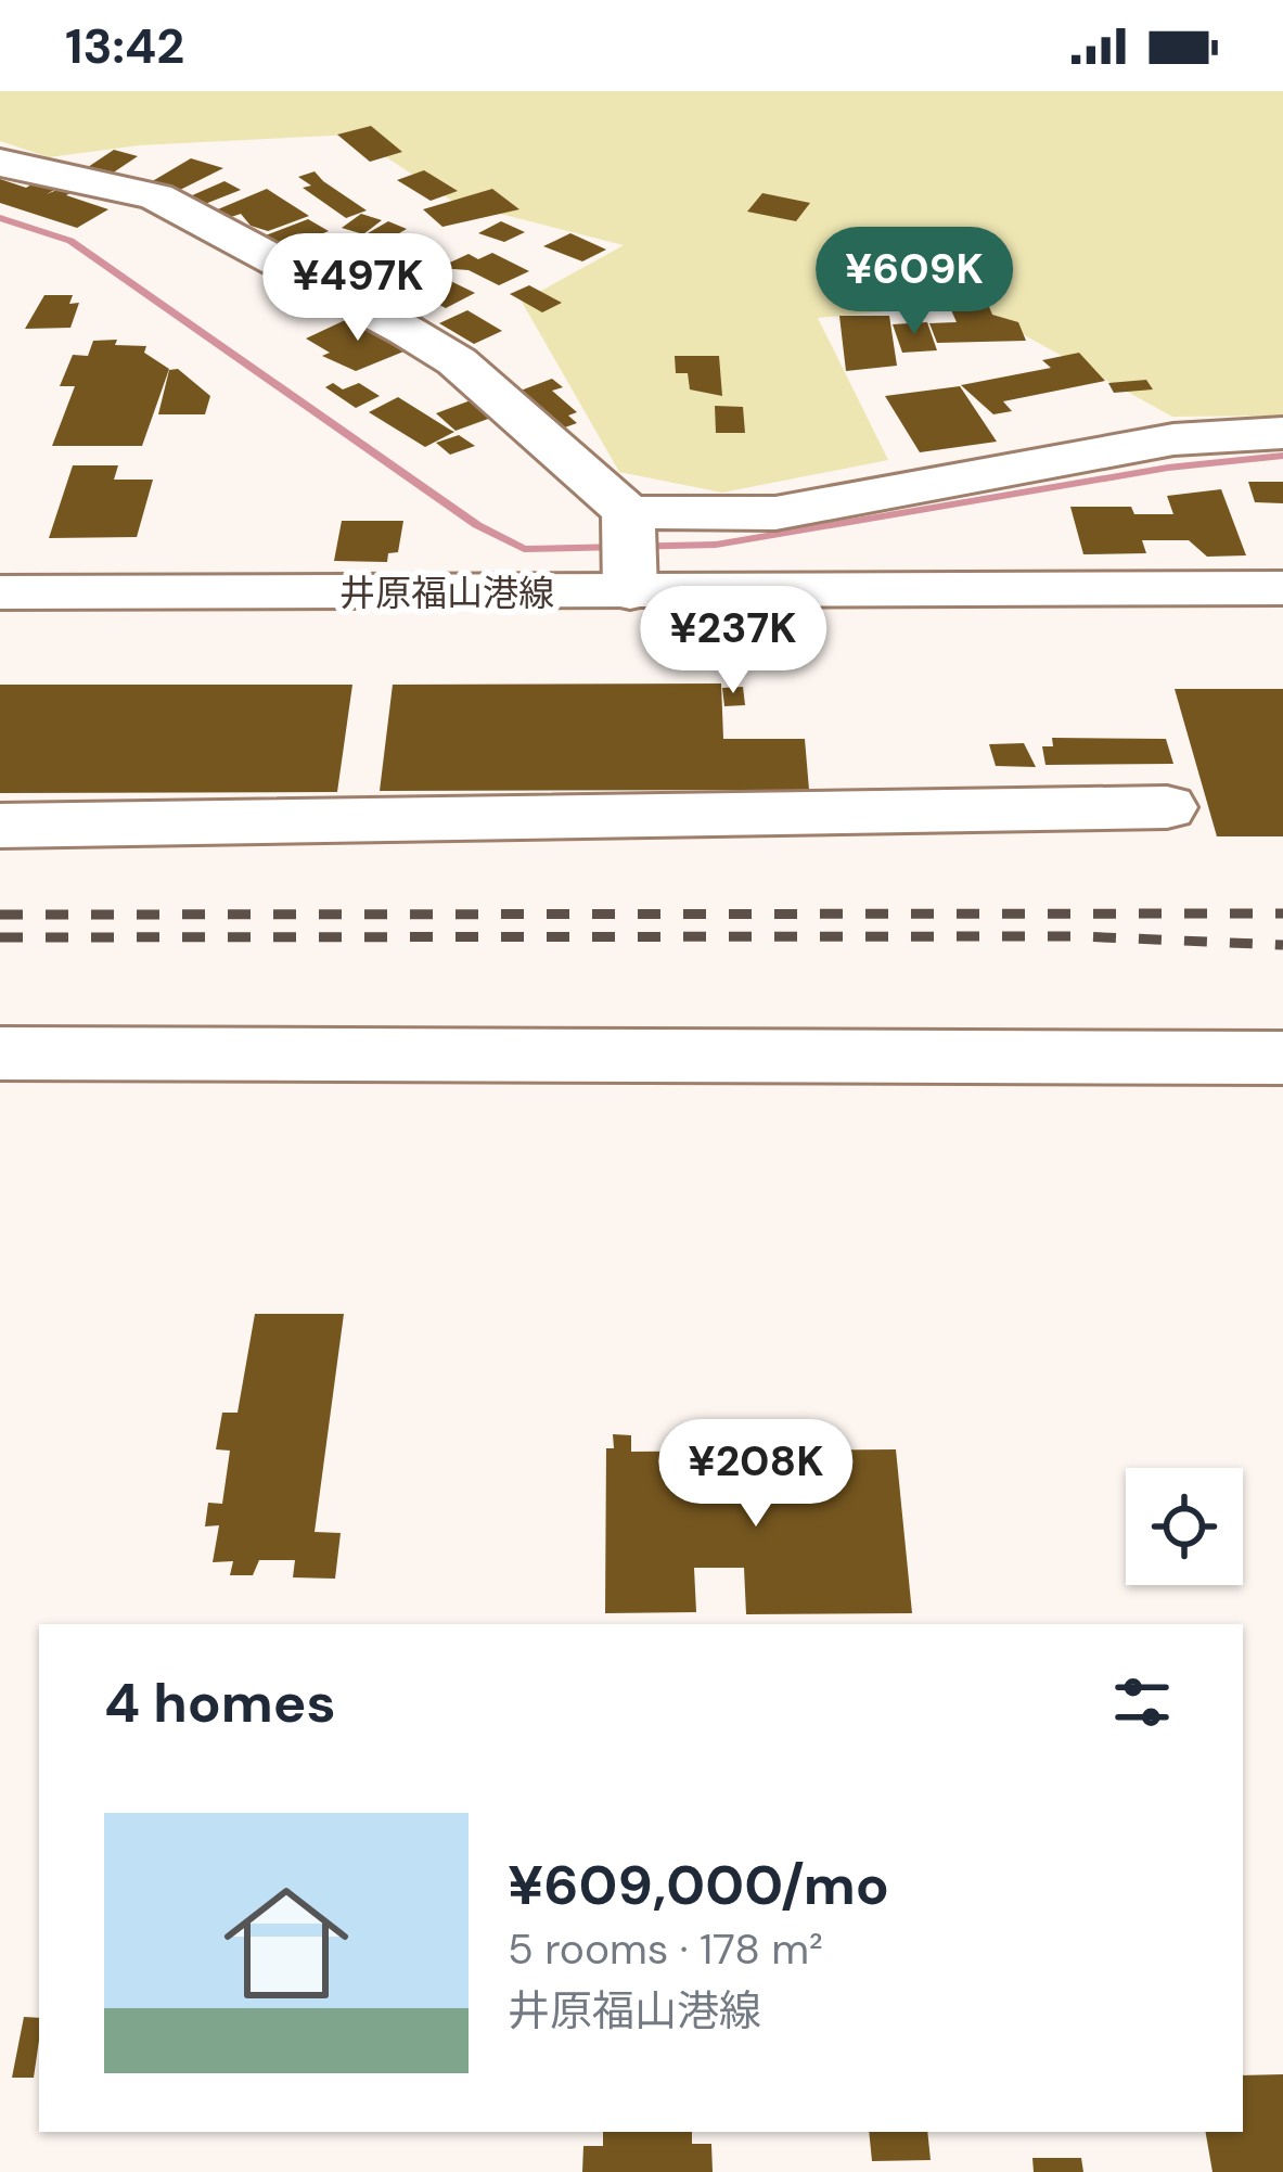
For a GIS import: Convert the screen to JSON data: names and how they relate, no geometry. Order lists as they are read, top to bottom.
{
  "streets": {
    "main road": ["井原福山港線"]
  },
  "page": {
    "status": "13:42",
    "price": [
      "¥609K",
      "¥497K",
      "¥237K",
      "¥208K"
    ],
    "heading": "4 homes",
    "list": [
      {
        "name": "¥609,000/mo",
        "note": "5 rooms · 178 m² · 井原福山港線"
      }
    ]
  }
}
